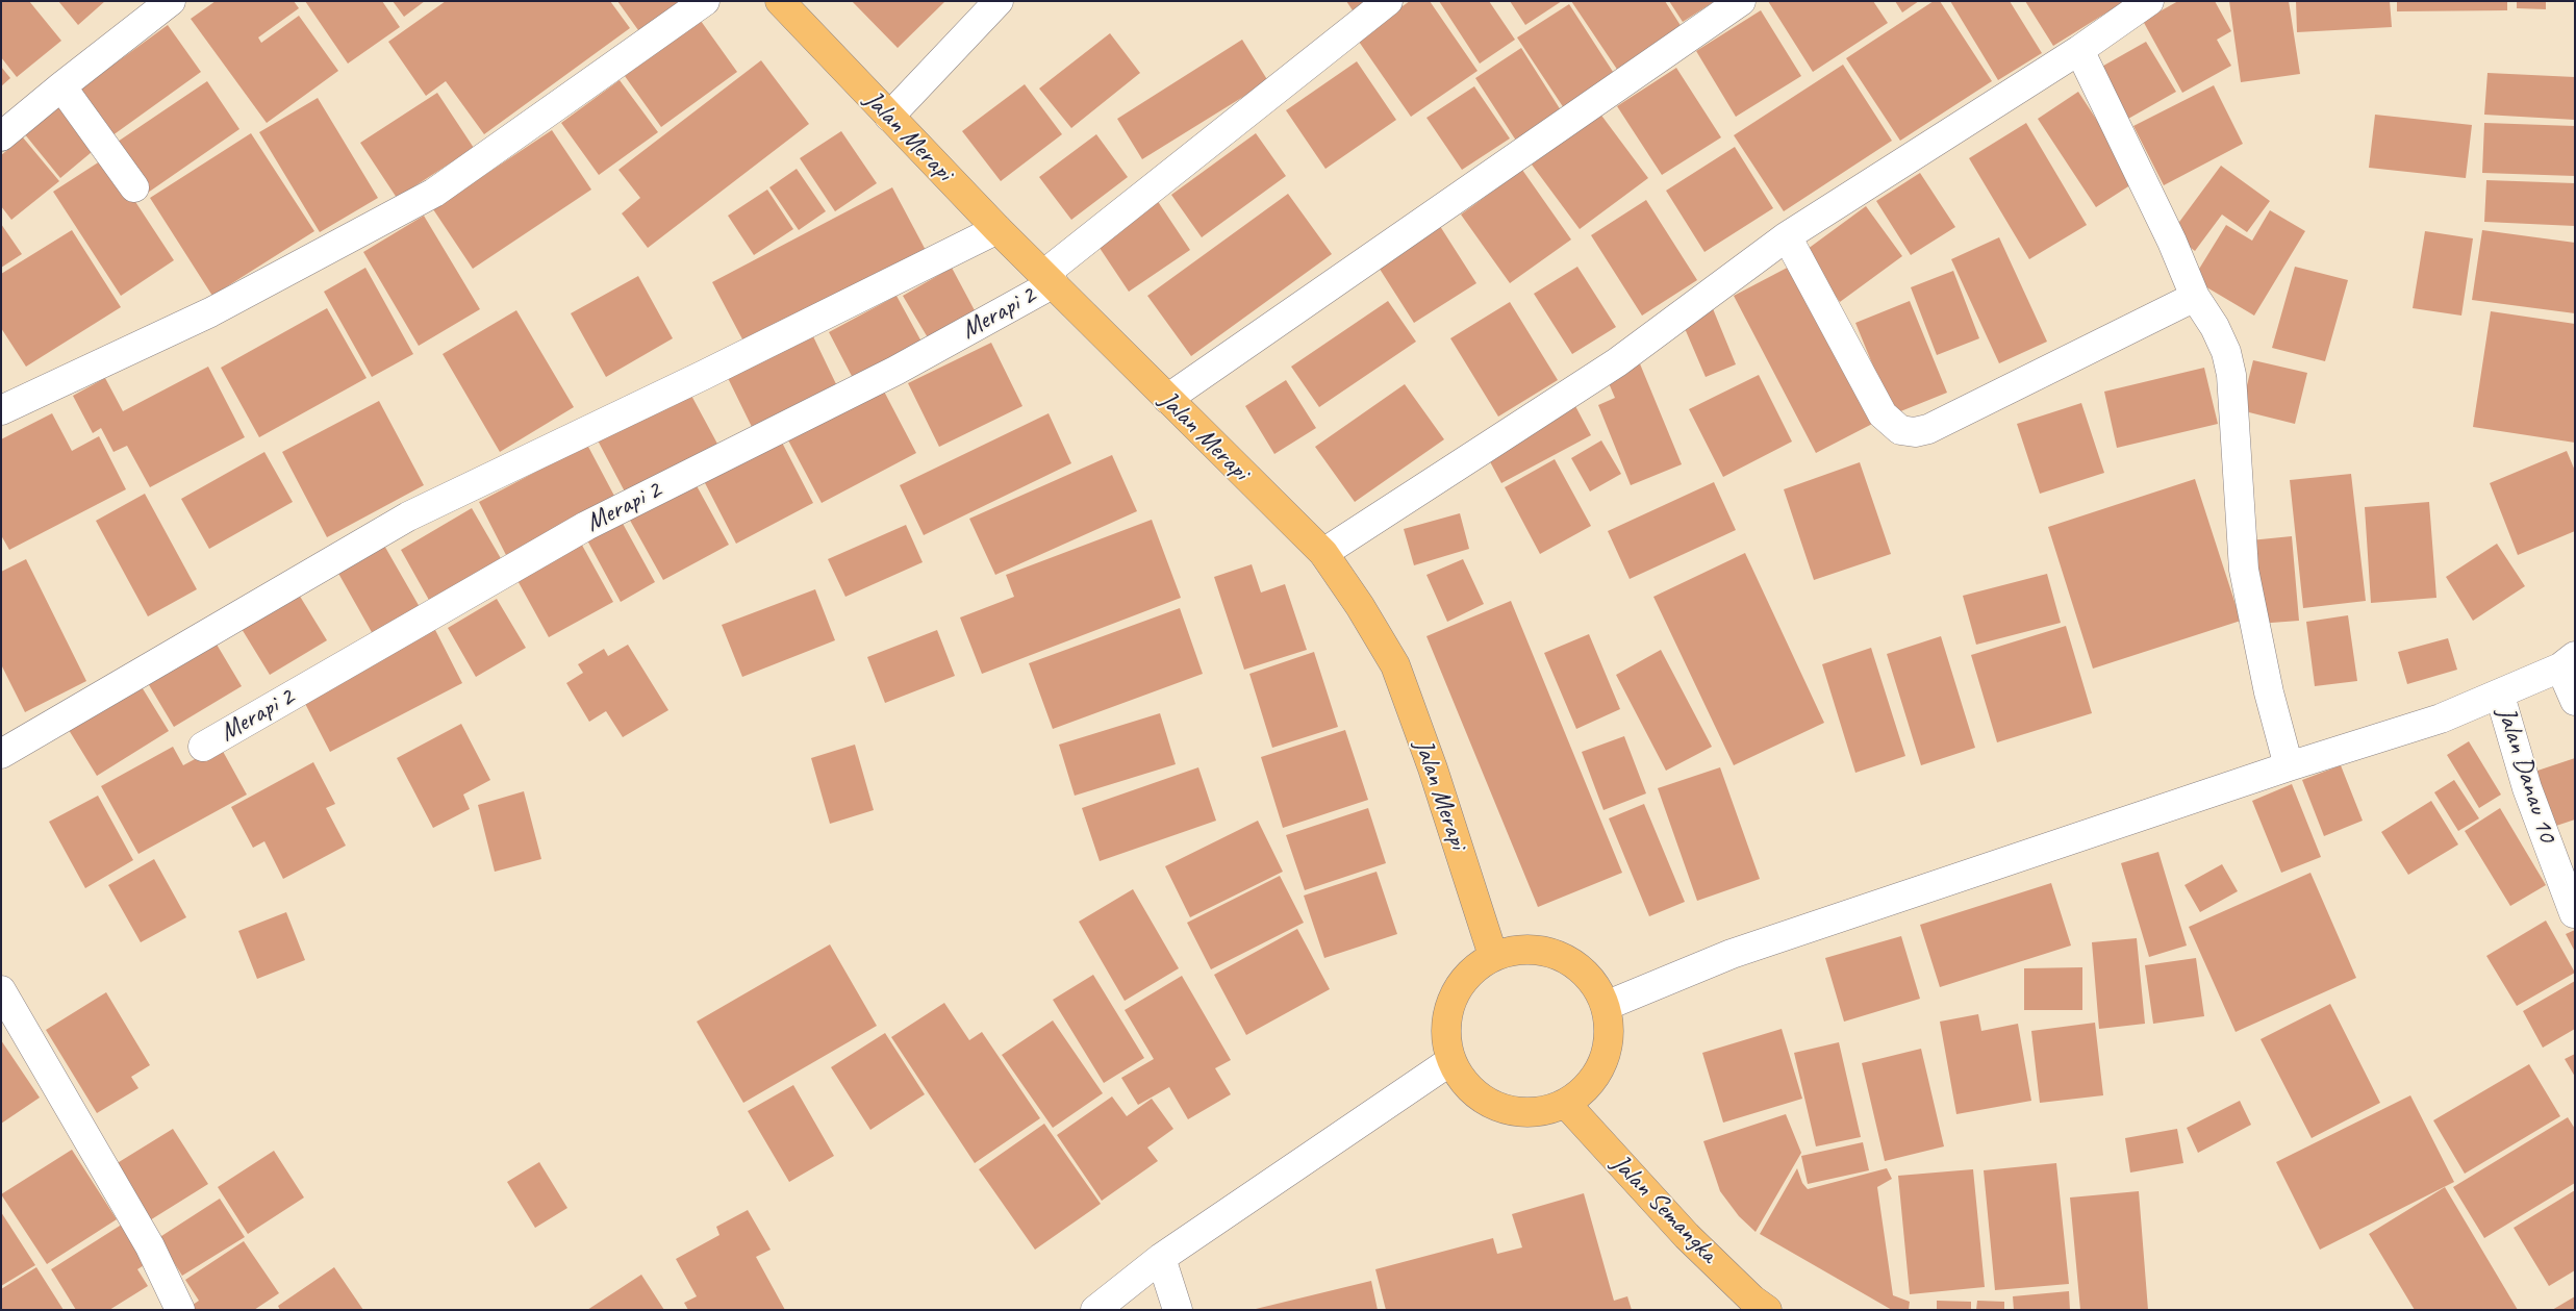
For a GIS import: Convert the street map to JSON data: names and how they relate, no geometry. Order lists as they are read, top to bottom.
{
  "streets": {
    "main road": ["Jalan Merapi", "Jalan Semangka"],
    "street": ["Merapi 2", "Jalan Danau 10"]
  },
  "crossings": [
    ["Jalan Merapi", "Merapi 2"],
    ["Jalan Merapi", "Jalan Semangka"]
  ]
}
